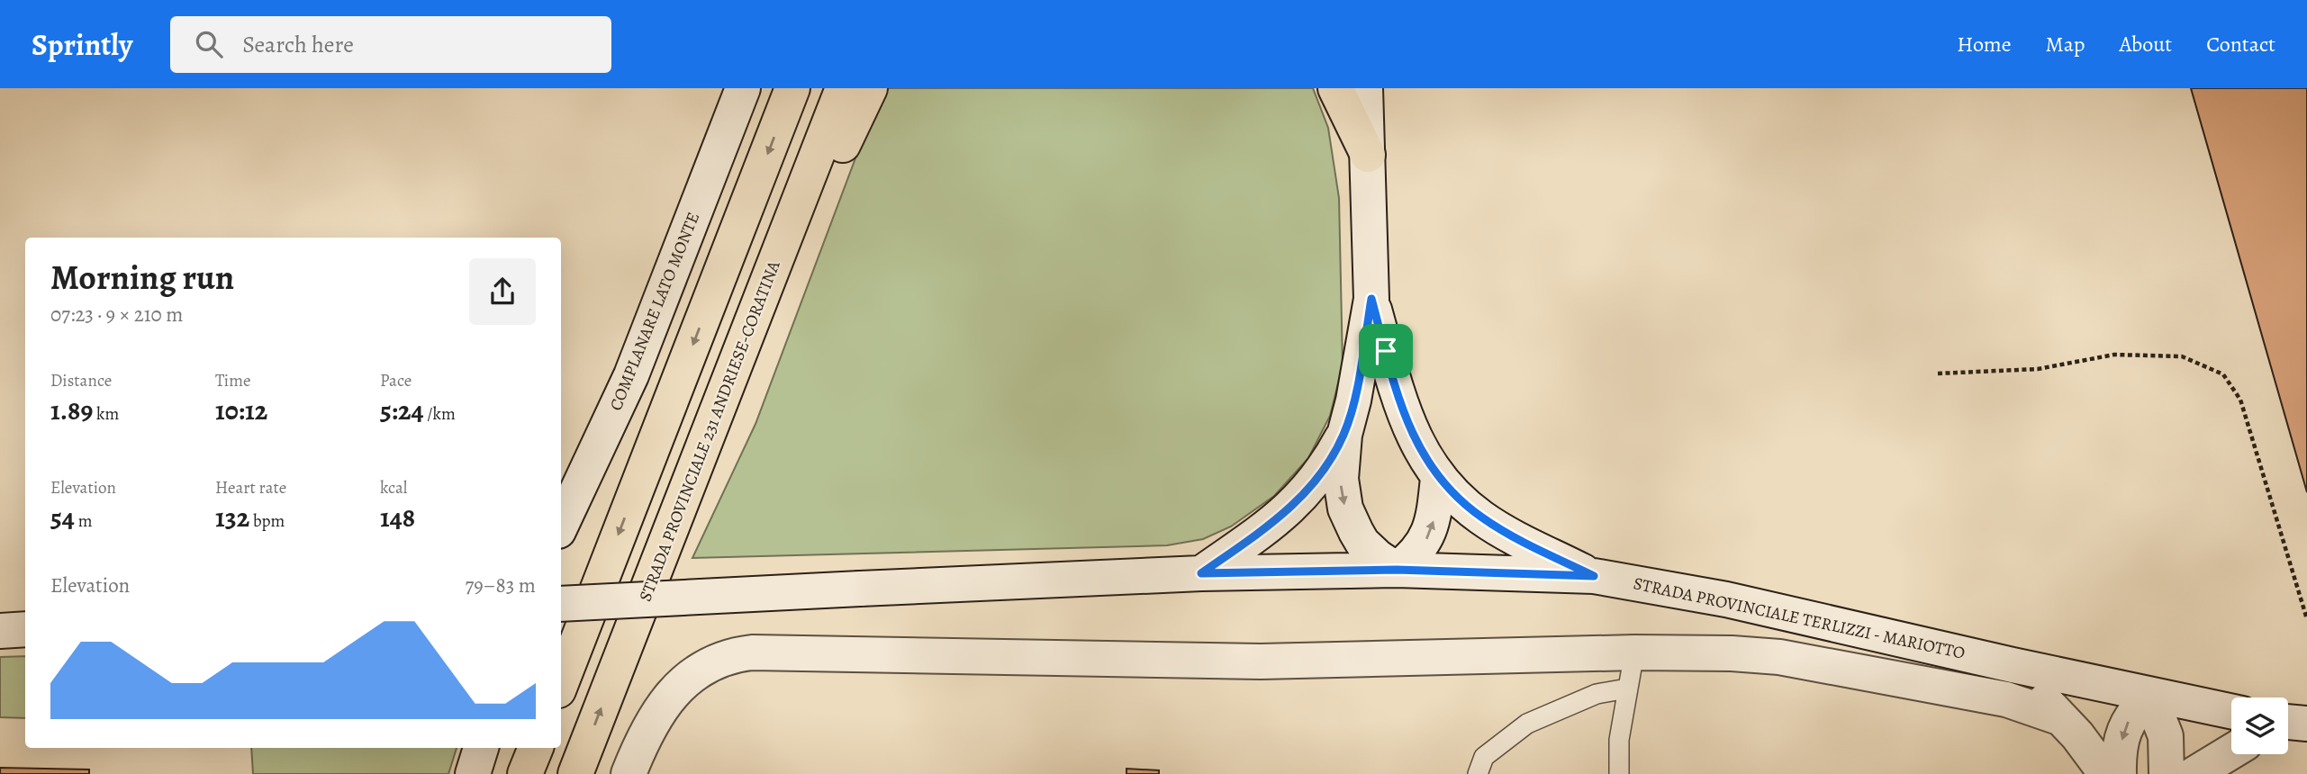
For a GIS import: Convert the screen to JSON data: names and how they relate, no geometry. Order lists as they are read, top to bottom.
{
  "streets": {
    "highway": ["STRADA PROVINCIALE 231 ANDRIESE-CORATINA"],
    "street": ["COMPLANARE LATO MONTE", "STRADA PROVINCIALE TERLIZZI - MARIOTTO"]
  },
  "page": {
    "header": "Sprintly",
    "search": "Search here",
    "nav": [
      "Home",
      "Map",
      "About",
      "Contact"
    ],
    "heading": ["Morning run", "07:23 · 9 × 210 m"],
    "stats": [
      ["Distance", "1.89 km"],
      ["Time", "10:12"],
      ["Pace", "5:24 /km"],
      ["Elevation", "54 m"],
      ["Heart rate", "132 bpm"],
      ["kcal", "148"]
    ],
    "chart": ["Elevation", "79–83 m"]
  }
}
